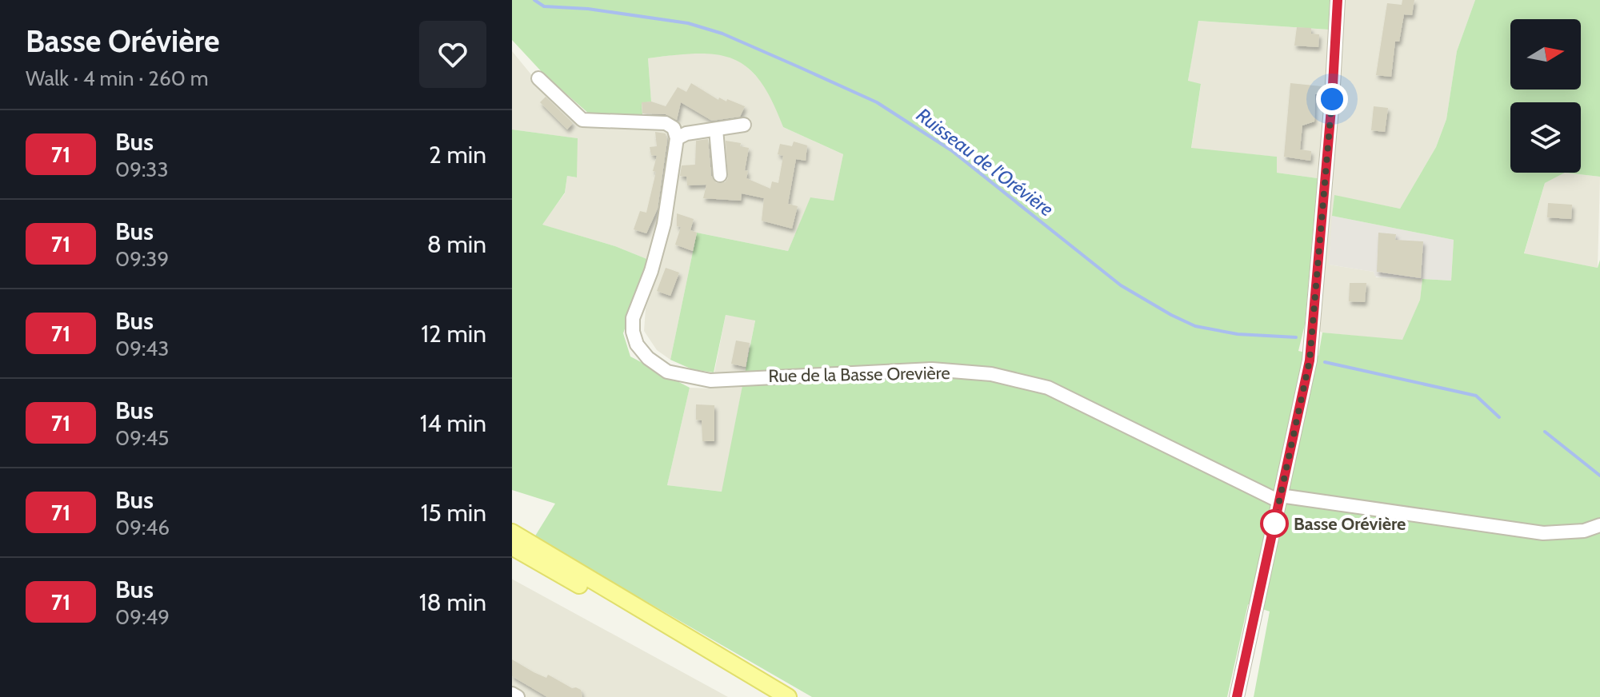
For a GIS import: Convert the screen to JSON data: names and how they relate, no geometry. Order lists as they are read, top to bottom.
{
  "streets": {
    "street": ["Rue de la Basse Orevière"]
  },
  "water": ["Ruisseau de l'Orévière"],
  "places": ["Basse Orévière"],
  "lines": ["bus line 71"],
  "north": "right",
  "page": {
    "heading": ["Basse Orévière", "Walk · 4 min · 260 m"],
    "list": [
      {
        "mark": "71",
        "name": "Bus",
        "note": "09:33",
        "value": "2 min"
      },
      {
        "mark": "71",
        "name": "Bus",
        "note": "09:39",
        "value": "8 min"
      },
      {
        "mark": "71",
        "name": "Bus",
        "note": "09:43",
        "value": "12 min"
      },
      {
        "mark": "71",
        "name": "Bus",
        "note": "09:45",
        "value": "14 min"
      },
      {
        "mark": "71",
        "name": "Bus",
        "note": "09:46",
        "value": "15 min"
      },
      {
        "mark": "71",
        "name": "Bus",
        "note": "09:49",
        "value": "18 min"
      }
    ]
  }
}
